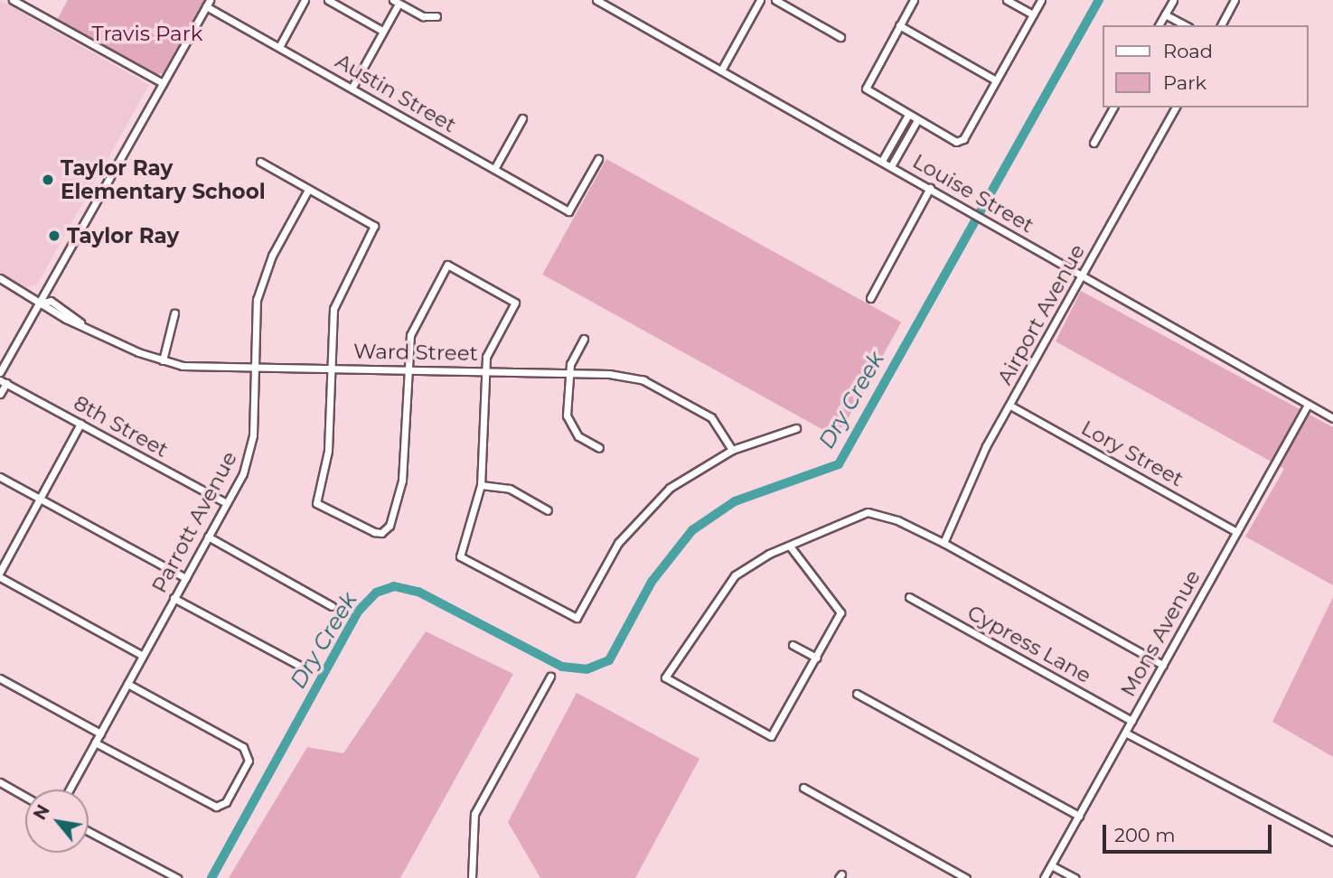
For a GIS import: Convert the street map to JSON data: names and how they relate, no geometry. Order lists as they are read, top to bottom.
{
  "streets": {
    "street": [
      "Austin Street",
      "Louise Street",
      "Airport Avenue",
      "Ward Street",
      "8th Street",
      "Lory Street",
      "Parrott Avenue",
      "Mons Avenue",
      "Cypress Lane"
    ]
  },
  "crossings": [
    ["Louise Street", "Airport Avenue"],
    ["Louise Street", "Mons Avenue"],
    ["Airport Avenue", "Lory Street"],
    ["Ward Street", "Parrott Avenue"],
    ["8th Street", "Parrott Avenue"],
    ["Lory Street", "Mons Avenue"],
    ["Mons Avenue", "Cypress Lane"]
  ],
  "water": ["Dry Creek"],
  "parks": ["Travis Park"],
  "places": ["Taylor Ray Elementary School", "Taylor Ray"],
  "legend": ["Road", "Park"],
  "scale_bar": "200 m",
  "north": "top left"
}
